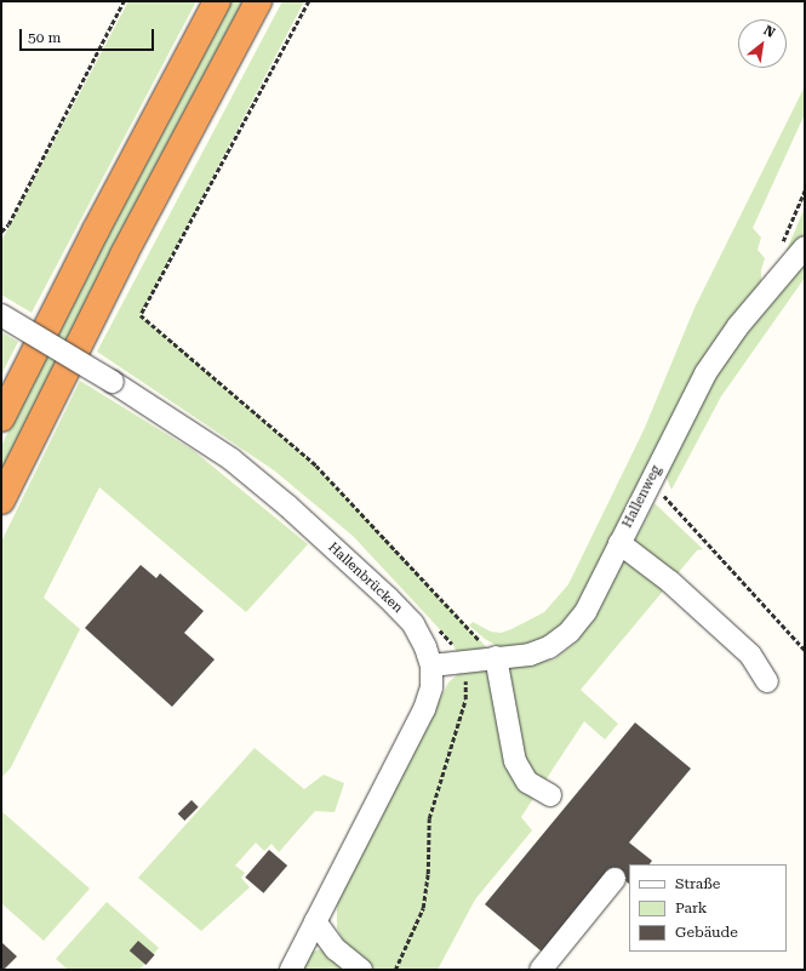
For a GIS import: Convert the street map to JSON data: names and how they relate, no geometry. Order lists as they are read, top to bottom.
{
  "streets": {
    "street": ["Hallenweg", "Hallenbrücken"]
  },
  "crossings": [
    ["Hallenweg", "Hallenbrücken"]
  ],
  "legend": ["Straße", "Park", "Gebäude"],
  "scale_bar": "50 m",
  "north": "top right"
}
